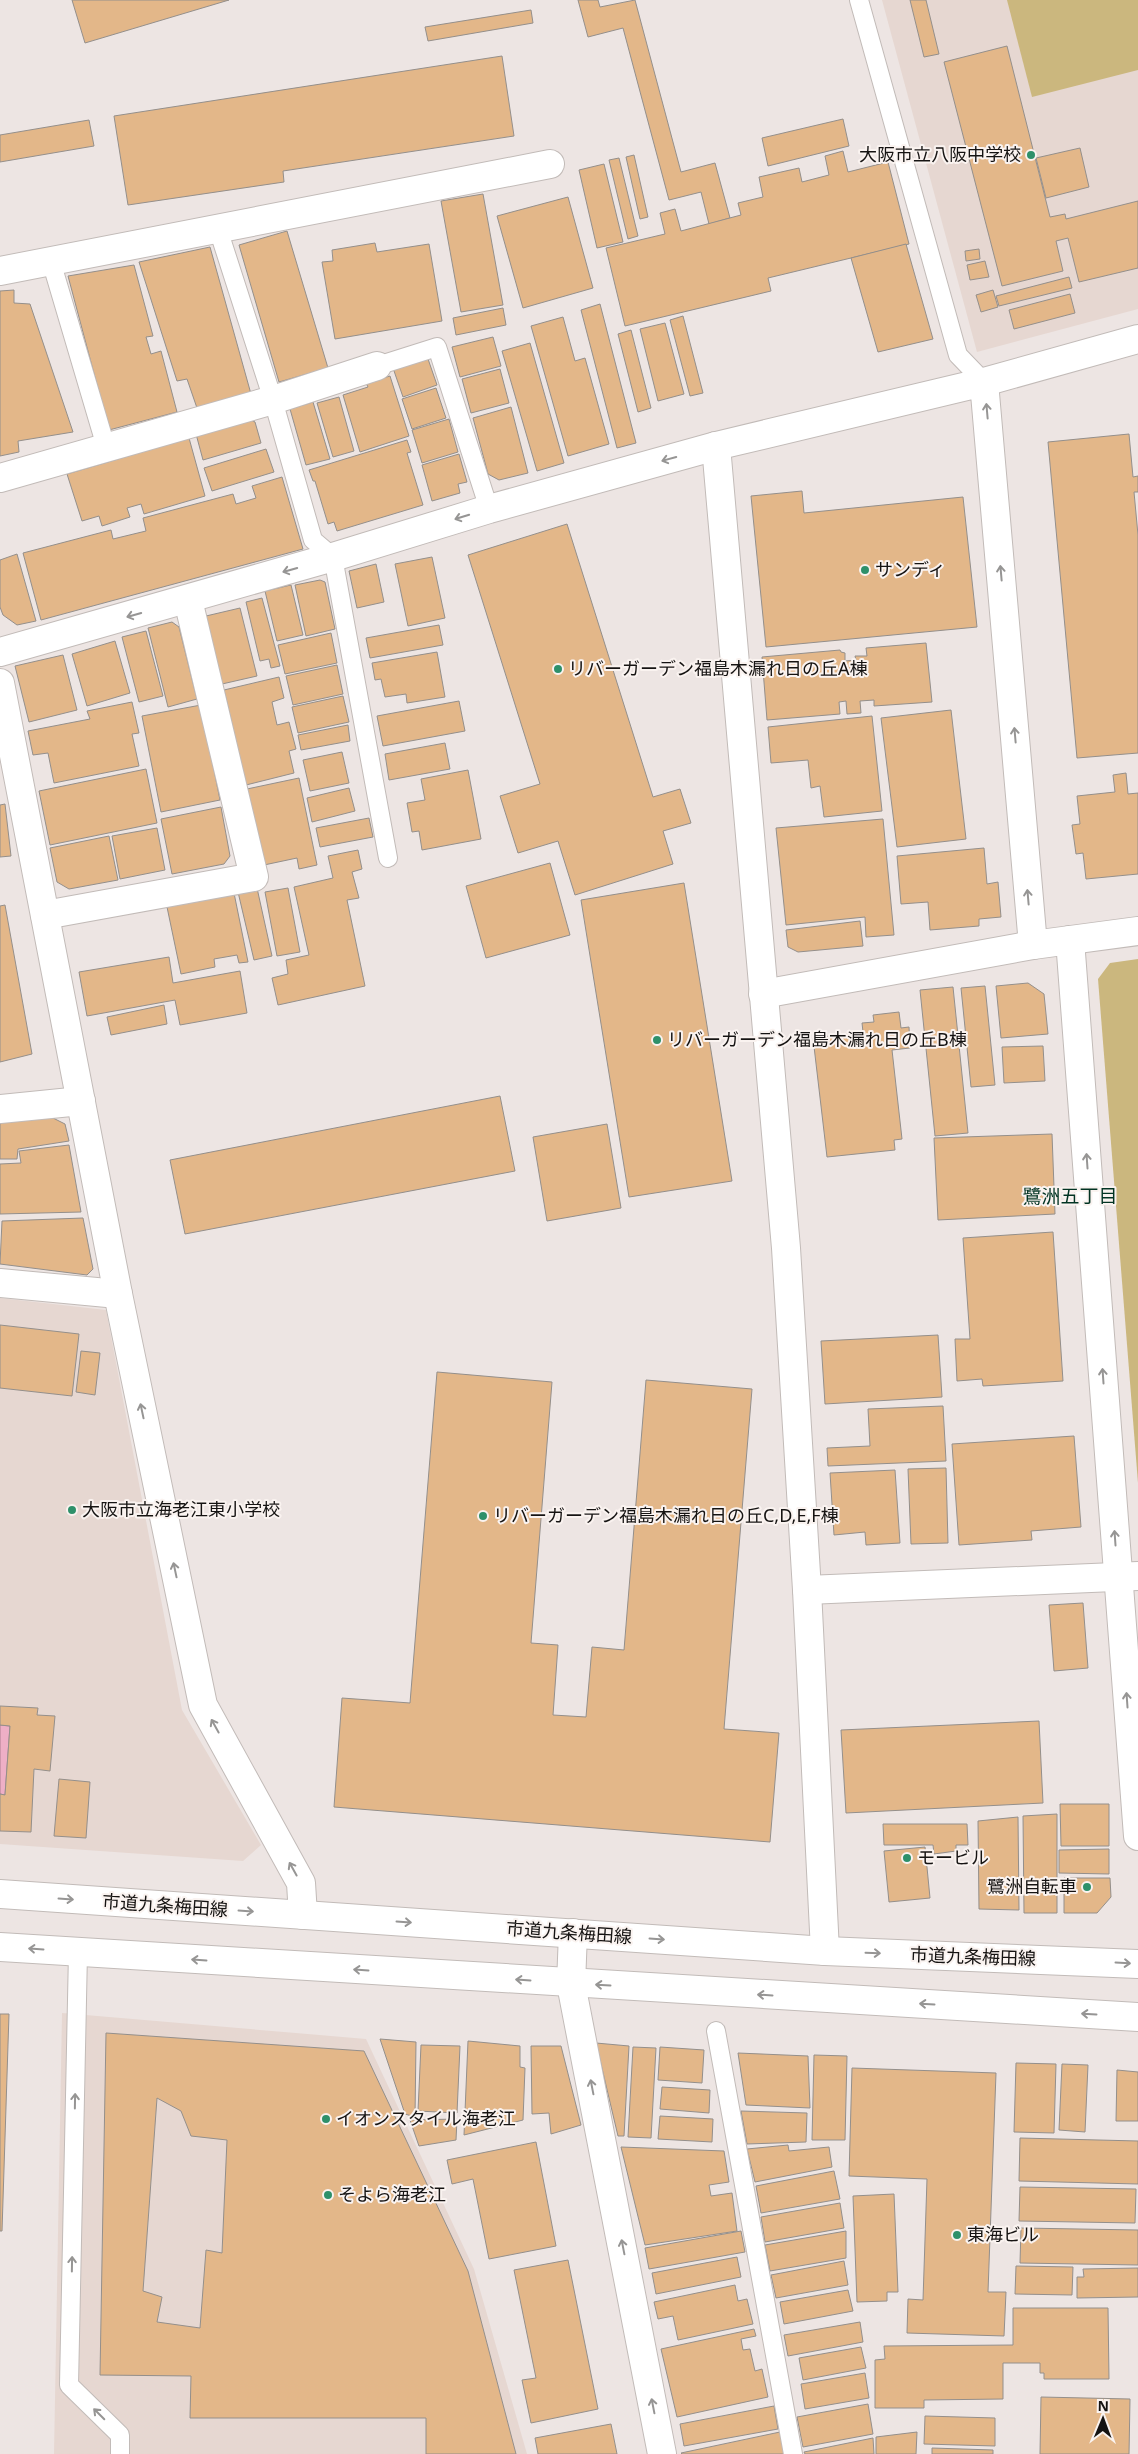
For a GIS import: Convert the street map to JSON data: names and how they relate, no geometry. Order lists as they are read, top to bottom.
{
  "streets": {
    "street": ["市道九条梅田線"]
  },
  "districts": ["鷺洲五丁目"],
  "places": [
    "大阪市立八阪中学校",
    "サンディ",
    "リバーガーデン福島木漏れ日の丘A棟",
    "リバーガーデン福島木漏れ日の丘B棟",
    "大阪市立海老江東小学校",
    "リバーガーデン福島木漏れ日の丘C,D,E,F棟",
    "モービル",
    "鷺洲自転車",
    "イオンスタイル海老江",
    "そよら海老江",
    "東海ビル"
  ],
  "north": "top"
}
